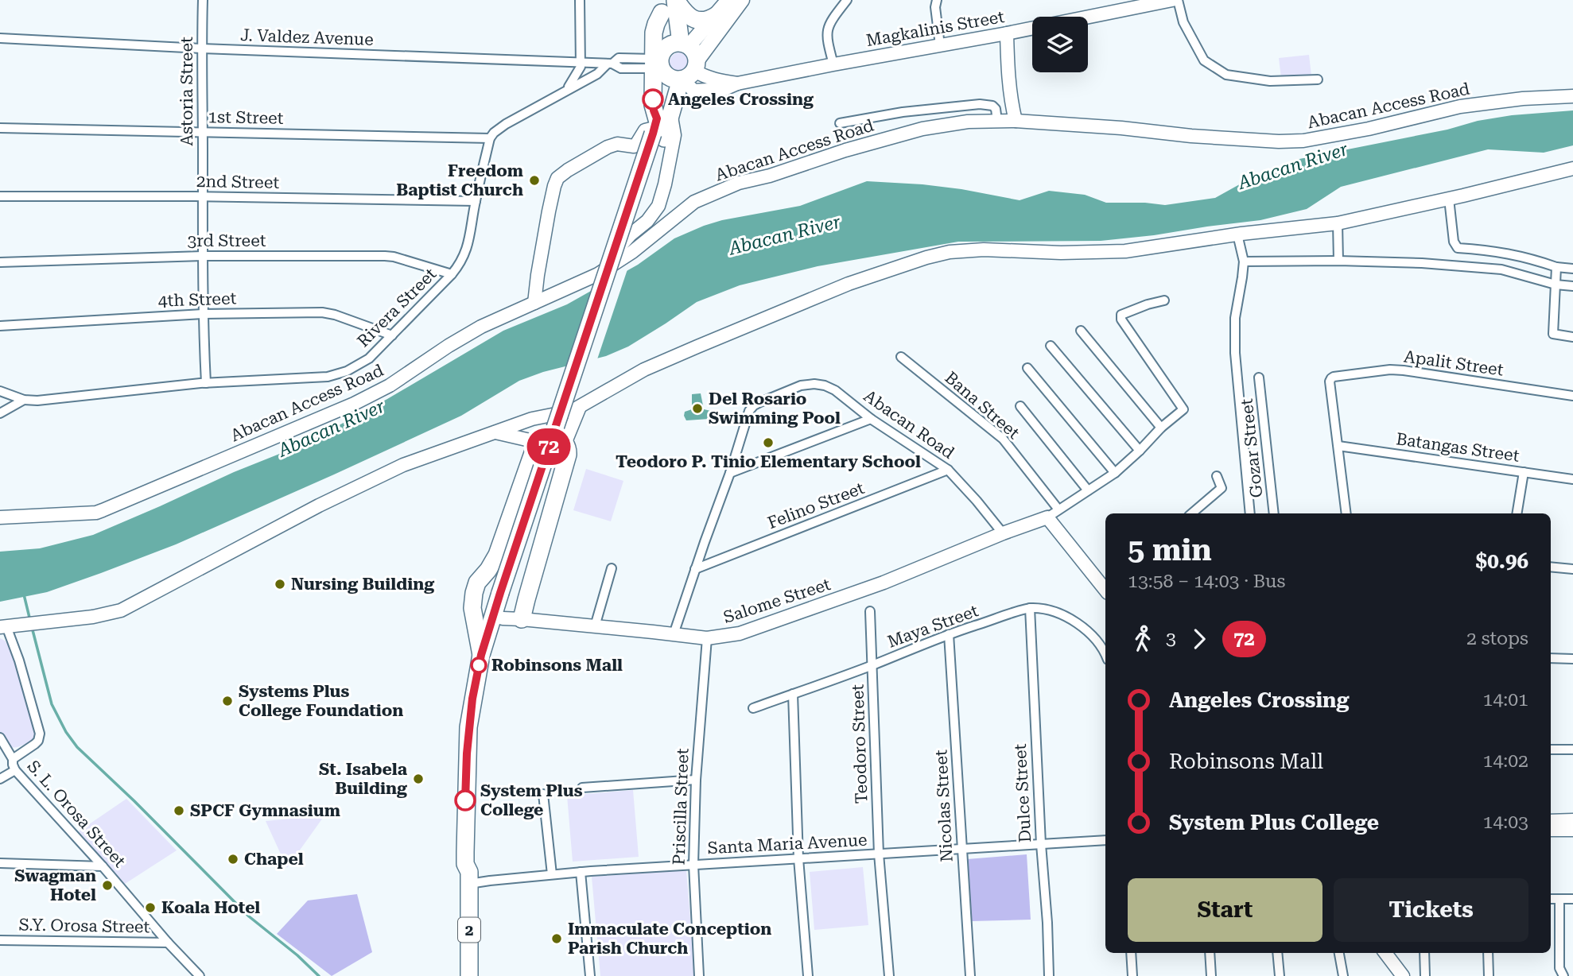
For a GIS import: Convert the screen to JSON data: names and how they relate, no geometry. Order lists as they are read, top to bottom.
{
  "streets": {
    "highway": ["2"],
    "street": [
      "Magkalinis Street",
      "J. Valdez Avenue",
      "Astoria Street",
      "Abacan Access Road",
      "1st Street",
      "2nd Street",
      "3rd Street",
      "4th Street",
      "Rivera Street",
      "Apalit Street",
      "Bana Street",
      "Abacan Road",
      "Batangas Street",
      "Gozar Street",
      "Felino Street",
      "Salome Street",
      "Maya Street",
      "Teodoro Street",
      "Dulce Street",
      "Nicolas Street",
      "Priscilla Street",
      "S. L. Orosa Street",
      "Santa Maria Avenue",
      "S.Y. Orosa Street"
    ]
  },
  "crossings": [
    ["Magkalinis Street", "J. Valdez Avenue"],
    ["Magkalinis Street", "2"],
    ["J. Valdez Avenue", "Astoria Street"],
    ["J. Valdez Avenue", "2"],
    ["Astoria Street", "1st Street"],
    ["Astoria Street", "2nd Street"],
    ["Astoria Street", "3rd Street"],
    ["Astoria Street", "4th Street"],
    ["Astoria Street", "Rivera Street"],
    ["1st Street", "Rivera Street"],
    ["2nd Street", "Rivera Street"],
    ["3rd Street", "Rivera Street"],
    ["4th Street", "Rivera Street"],
    ["Apalit Street", "Batangas Street"],
    ["Abacan Road", "Felino Street"],
    ["Abacan Road", "Salome Street"],
    ["Salome Street", "Priscilla Street"],
    ["Maya Street", "Teodoro Street"],
    ["Maya Street", "Dulce Street"],
    ["Maya Street", "Nicolas Street"],
    ["Teodoro Street", "Santa Maria Avenue"],
    ["Dulce Street", "Santa Maria Avenue"],
    ["Nicolas Street", "Santa Maria Avenue"],
    ["Priscilla Street", "Santa Maria Avenue"],
    ["S. L. Orosa Street", "S.Y. Orosa Street"],
    ["Santa Maria Avenue", "2"]
  ],
  "water": ["Abacan River"],
  "places": [
    "Angeles Crossing",
    "Freedom Baptist Church",
    "Del Rosario Swimming Pool",
    "Teodoro P. Tinio Elementary School",
    "Nursing Building",
    "Robinsons Mall",
    "Systems Plus College Foundation",
    "St. Isabela Building",
    "System Plus College",
    "SPCF Gymnasium",
    "Chapel",
    "Swagman Hotel",
    "Koala Hotel",
    "Immaculate Conception Parish Church"
  ],
  "lines": ["bus line 72"],
  "page": {
    "on_map": "72",
    "heading": ["5 min", "13:58 – 14:03 · Bus", "$0.96"],
    "legs": ["3", "72", "2 stops"],
    "list": [
      {
        "name": "Angeles Crossing",
        "value": "14:01"
      },
      {
        "name": "Robinsons Mall",
        "value": "14:02"
      },
      {
        "name": "System Plus College",
        "value": "14:03"
      }
    ],
    "buttons": ["Start", "Tickets"]
  }
}
